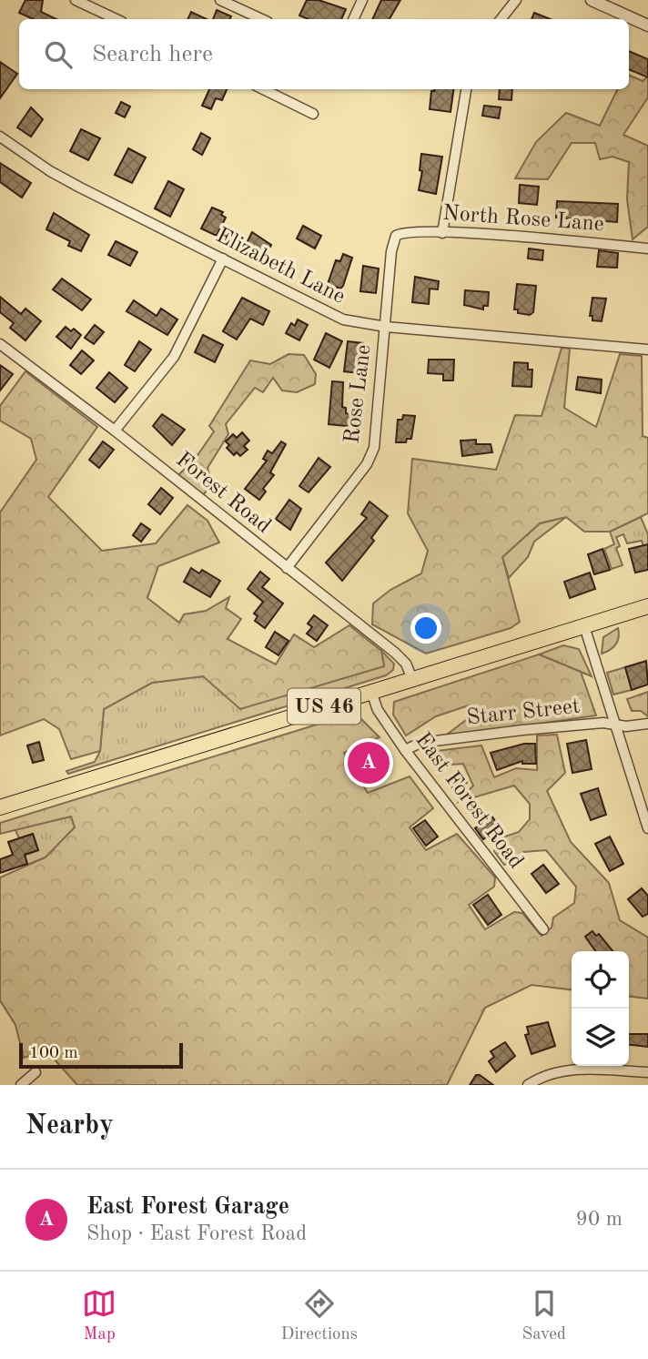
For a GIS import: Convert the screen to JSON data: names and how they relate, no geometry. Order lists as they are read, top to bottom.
{
  "streets": {
    "main road": ["US 46"],
    "street": [
      "North Rose Lane",
      "Elizabeth Lane",
      "Rose Lane",
      "Forest Road",
      "Starr Street",
      "East Forest Road"
    ]
  },
  "crossings": [
    ["North Rose Lane", "Rose Lane"],
    ["Elizabeth Lane", "Rose Lane"],
    ["Rose Lane", "Forest Road"],
    ["Forest Road", "US 46"],
    ["US 46", "East Forest Road"],
    ["Starr Street", "East Forest Road"]
  ],
  "scale_bar": "100 m",
  "page": {
    "search": "Search here",
    "pins": "A",
    "scale": "100 m",
    "heading": "Nearby",
    "list": [
      {
        "mark": "A",
        "name": "East Forest Garage",
        "note": "Shop · East Forest Road",
        "value": "90 m"
      }
    ],
    "nav": ["Map", "Directions", "Saved"]
  }
}
